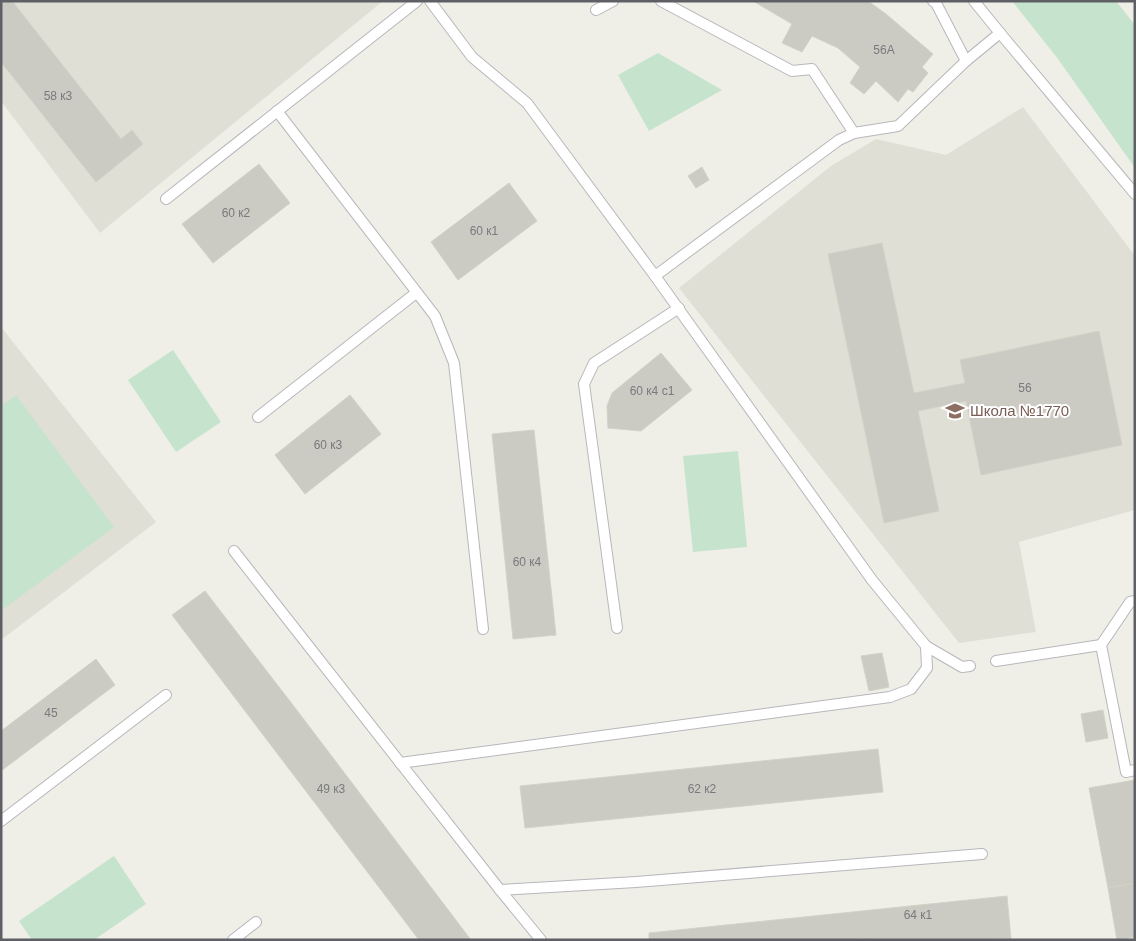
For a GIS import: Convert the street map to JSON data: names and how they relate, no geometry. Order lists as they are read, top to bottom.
{
  "places": {
    "school or university": ["Школа №1770"]
  },
  "house_numbers": [
    "56А",
    "58 к3",
    "60 к2",
    "60 к1",
    "56",
    "60 к4 с1",
    "60 к3",
    "60 к4",
    "45",
    "49 к3",
    "62 к2",
    "64 к1"
  ]
}
